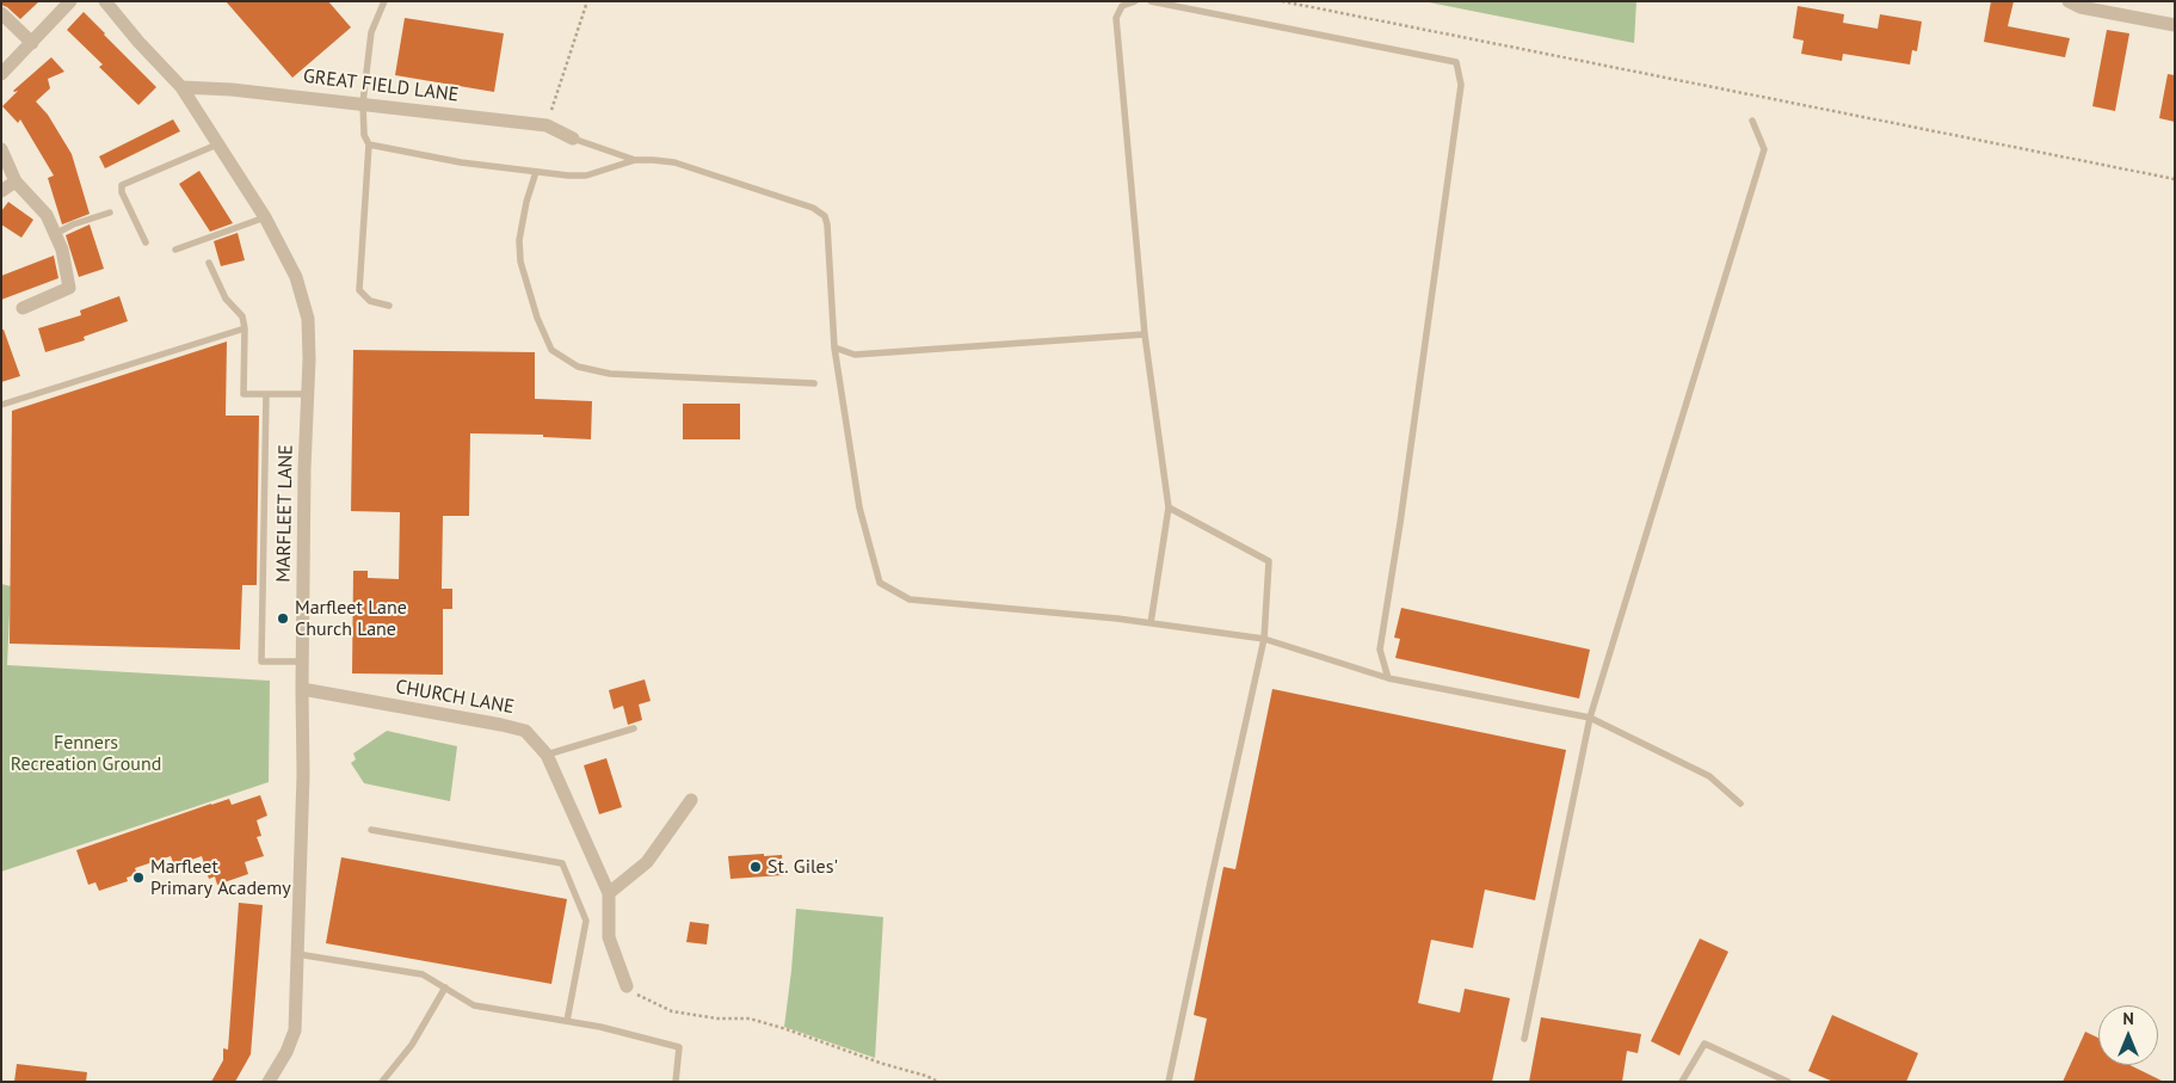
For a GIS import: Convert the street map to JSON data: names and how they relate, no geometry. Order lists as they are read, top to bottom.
{
  "streets": {
    "street": ["GREAT FIELD LANE", "MARFLEET LANE", "CHURCH LANE"]
  },
  "crossings": [
    ["GREAT FIELD LANE", "MARFLEET LANE"],
    ["MARFLEET LANE", "CHURCH LANE"]
  ],
  "parks": ["Fenners Recreation Ground"],
  "places": ["Marfleet Lane Church Lane", "St. Giles'", "Marfleet Primary Academy"],
  "north": "top"
}
